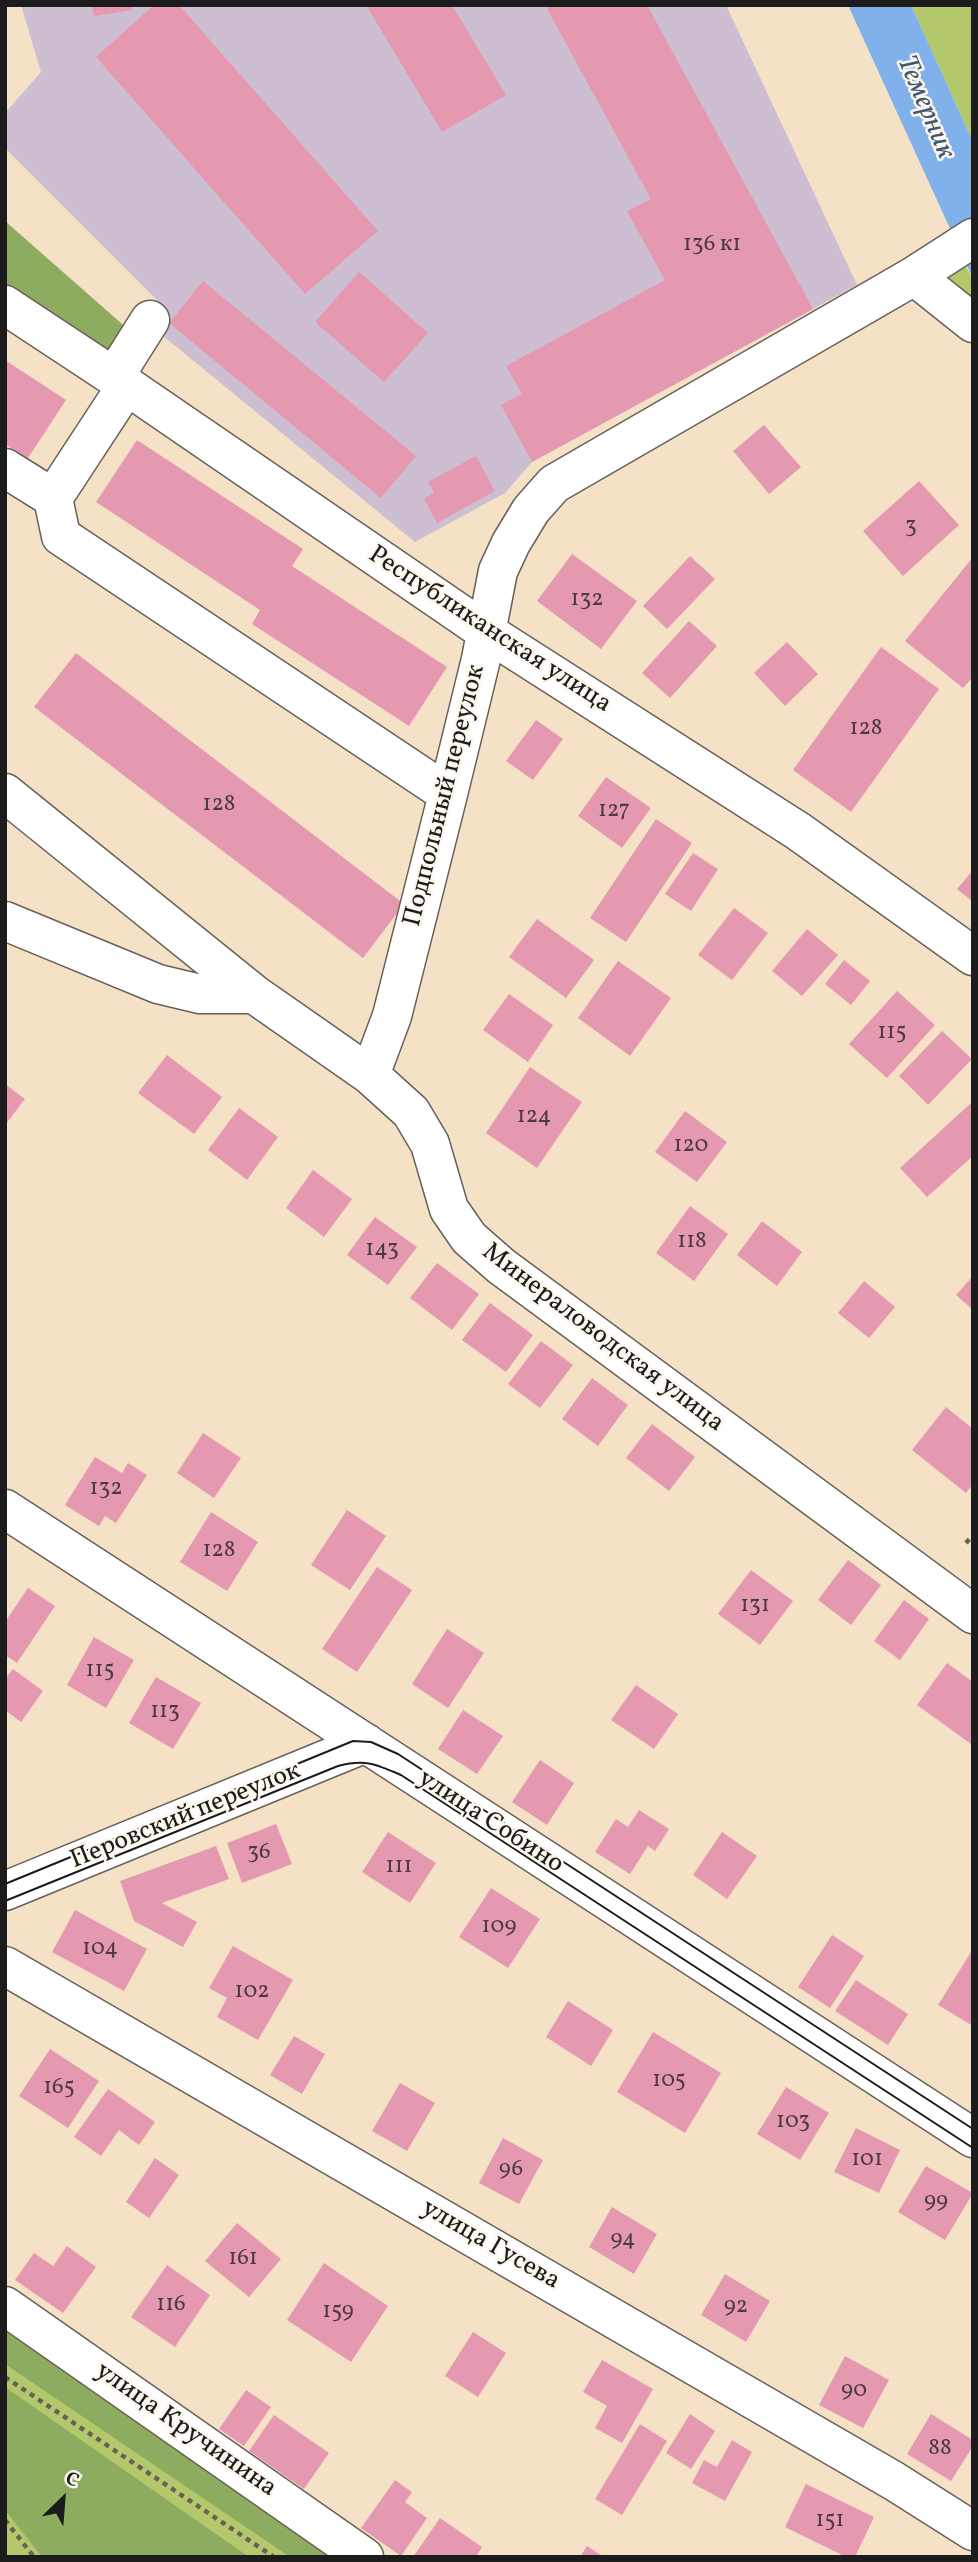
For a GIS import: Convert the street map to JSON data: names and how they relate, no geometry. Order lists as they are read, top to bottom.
{
  "streets": {
    "street": [
      "Республиканская улица",
      "Подпольный переулок",
      "Минераловодская улица",
      "Перовский переулок",
      "улица Собино",
      "улица Гусева",
      "улица Кручинина"
    ]
  },
  "crossings": [
    ["Республиканская улица", "Подпольный переулок"],
    ["Подпольный переулок", "Минераловодская улица"],
    ["Перовский переулок", "улица Собино"]
  ],
  "water": ["Темерник"],
  "house_numbers": [
    "136 к1",
    "3",
    "132",
    "128",
    "128",
    "127",
    "115",
    "124",
    "120",
    "118",
    "143",
    "132",
    "128",
    "131",
    "115",
    "113",
    "36",
    "111",
    "109",
    "104",
    "102",
    "105",
    "165",
    "103",
    "101",
    "96",
    "99",
    "94",
    "161",
    "116",
    "92",
    "159",
    "90",
    "88",
    "151"
  ],
  "north": "top right"
}
